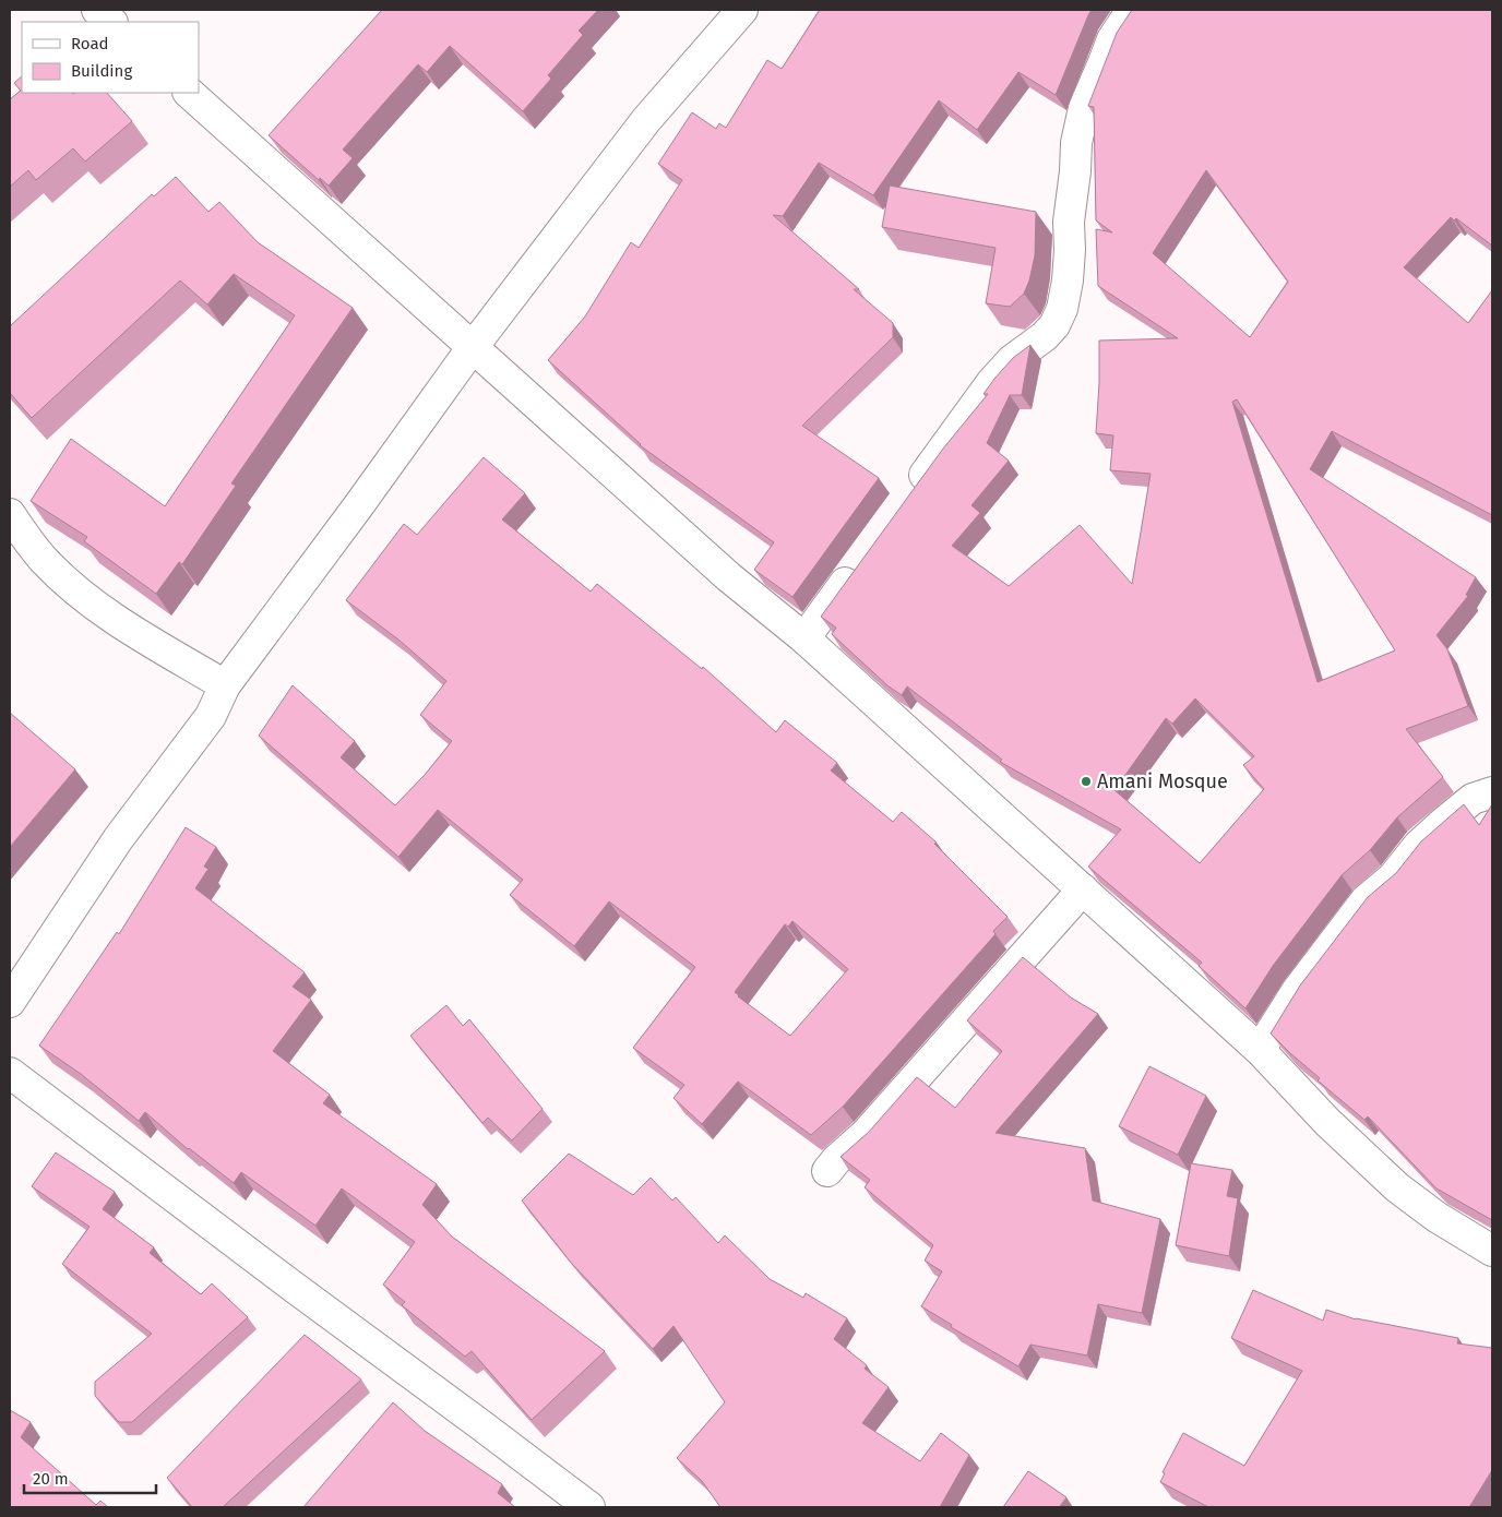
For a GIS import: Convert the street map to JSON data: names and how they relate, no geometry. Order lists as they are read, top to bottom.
{
  "places": ["Amani Mosque"],
  "legend": ["Road", "Building"],
  "scale_bar": "20 m"
}
